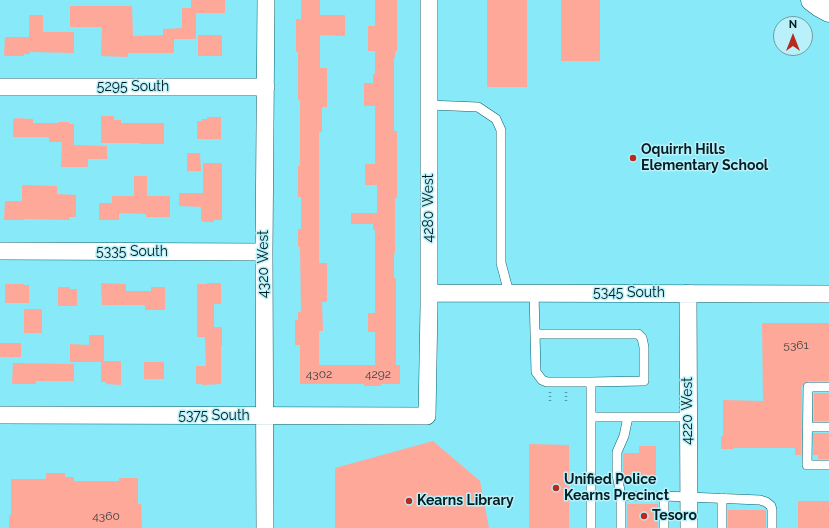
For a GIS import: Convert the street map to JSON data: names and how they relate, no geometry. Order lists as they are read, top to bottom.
{
  "streets": {
    "street": [
      "5295 South",
      "4280 West",
      "5335 South",
      "4320 West",
      "5345 South",
      "4220 West",
      "5375 South"
    ]
  },
  "crossings": [
    ["5295 South", "4320 West"],
    ["4280 West", "5345 South"],
    ["4280 West", "5375 South"],
    ["5335 South", "4320 West"],
    ["4320 West", "5375 South"],
    ["5345 South", "4220 West"]
  ],
  "places": [
    "Oquirrh Hills Elementary School",
    "Unified Police Kearns Precinct",
    "Kearns Library",
    "Tesoro"
  ],
  "house_numbers": [
    "5361",
    "4302",
    "4292",
    "4360"
  ],
  "north": "top"
}
